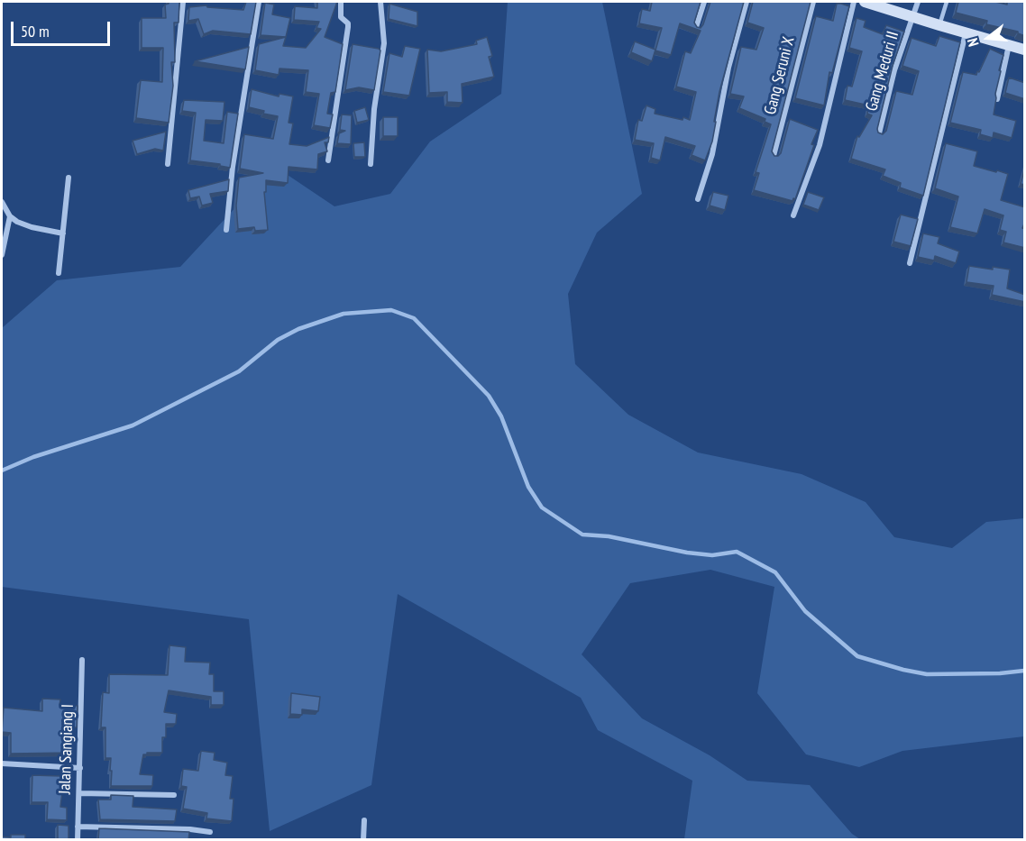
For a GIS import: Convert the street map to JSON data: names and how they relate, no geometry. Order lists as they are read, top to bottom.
{
  "streets": {
    "street": ["Gang Meduri II", "Gang Seruni X", "Jalan Sangiang I"]
  },
  "scale_bar": "50 m",
  "north": "left"
}
